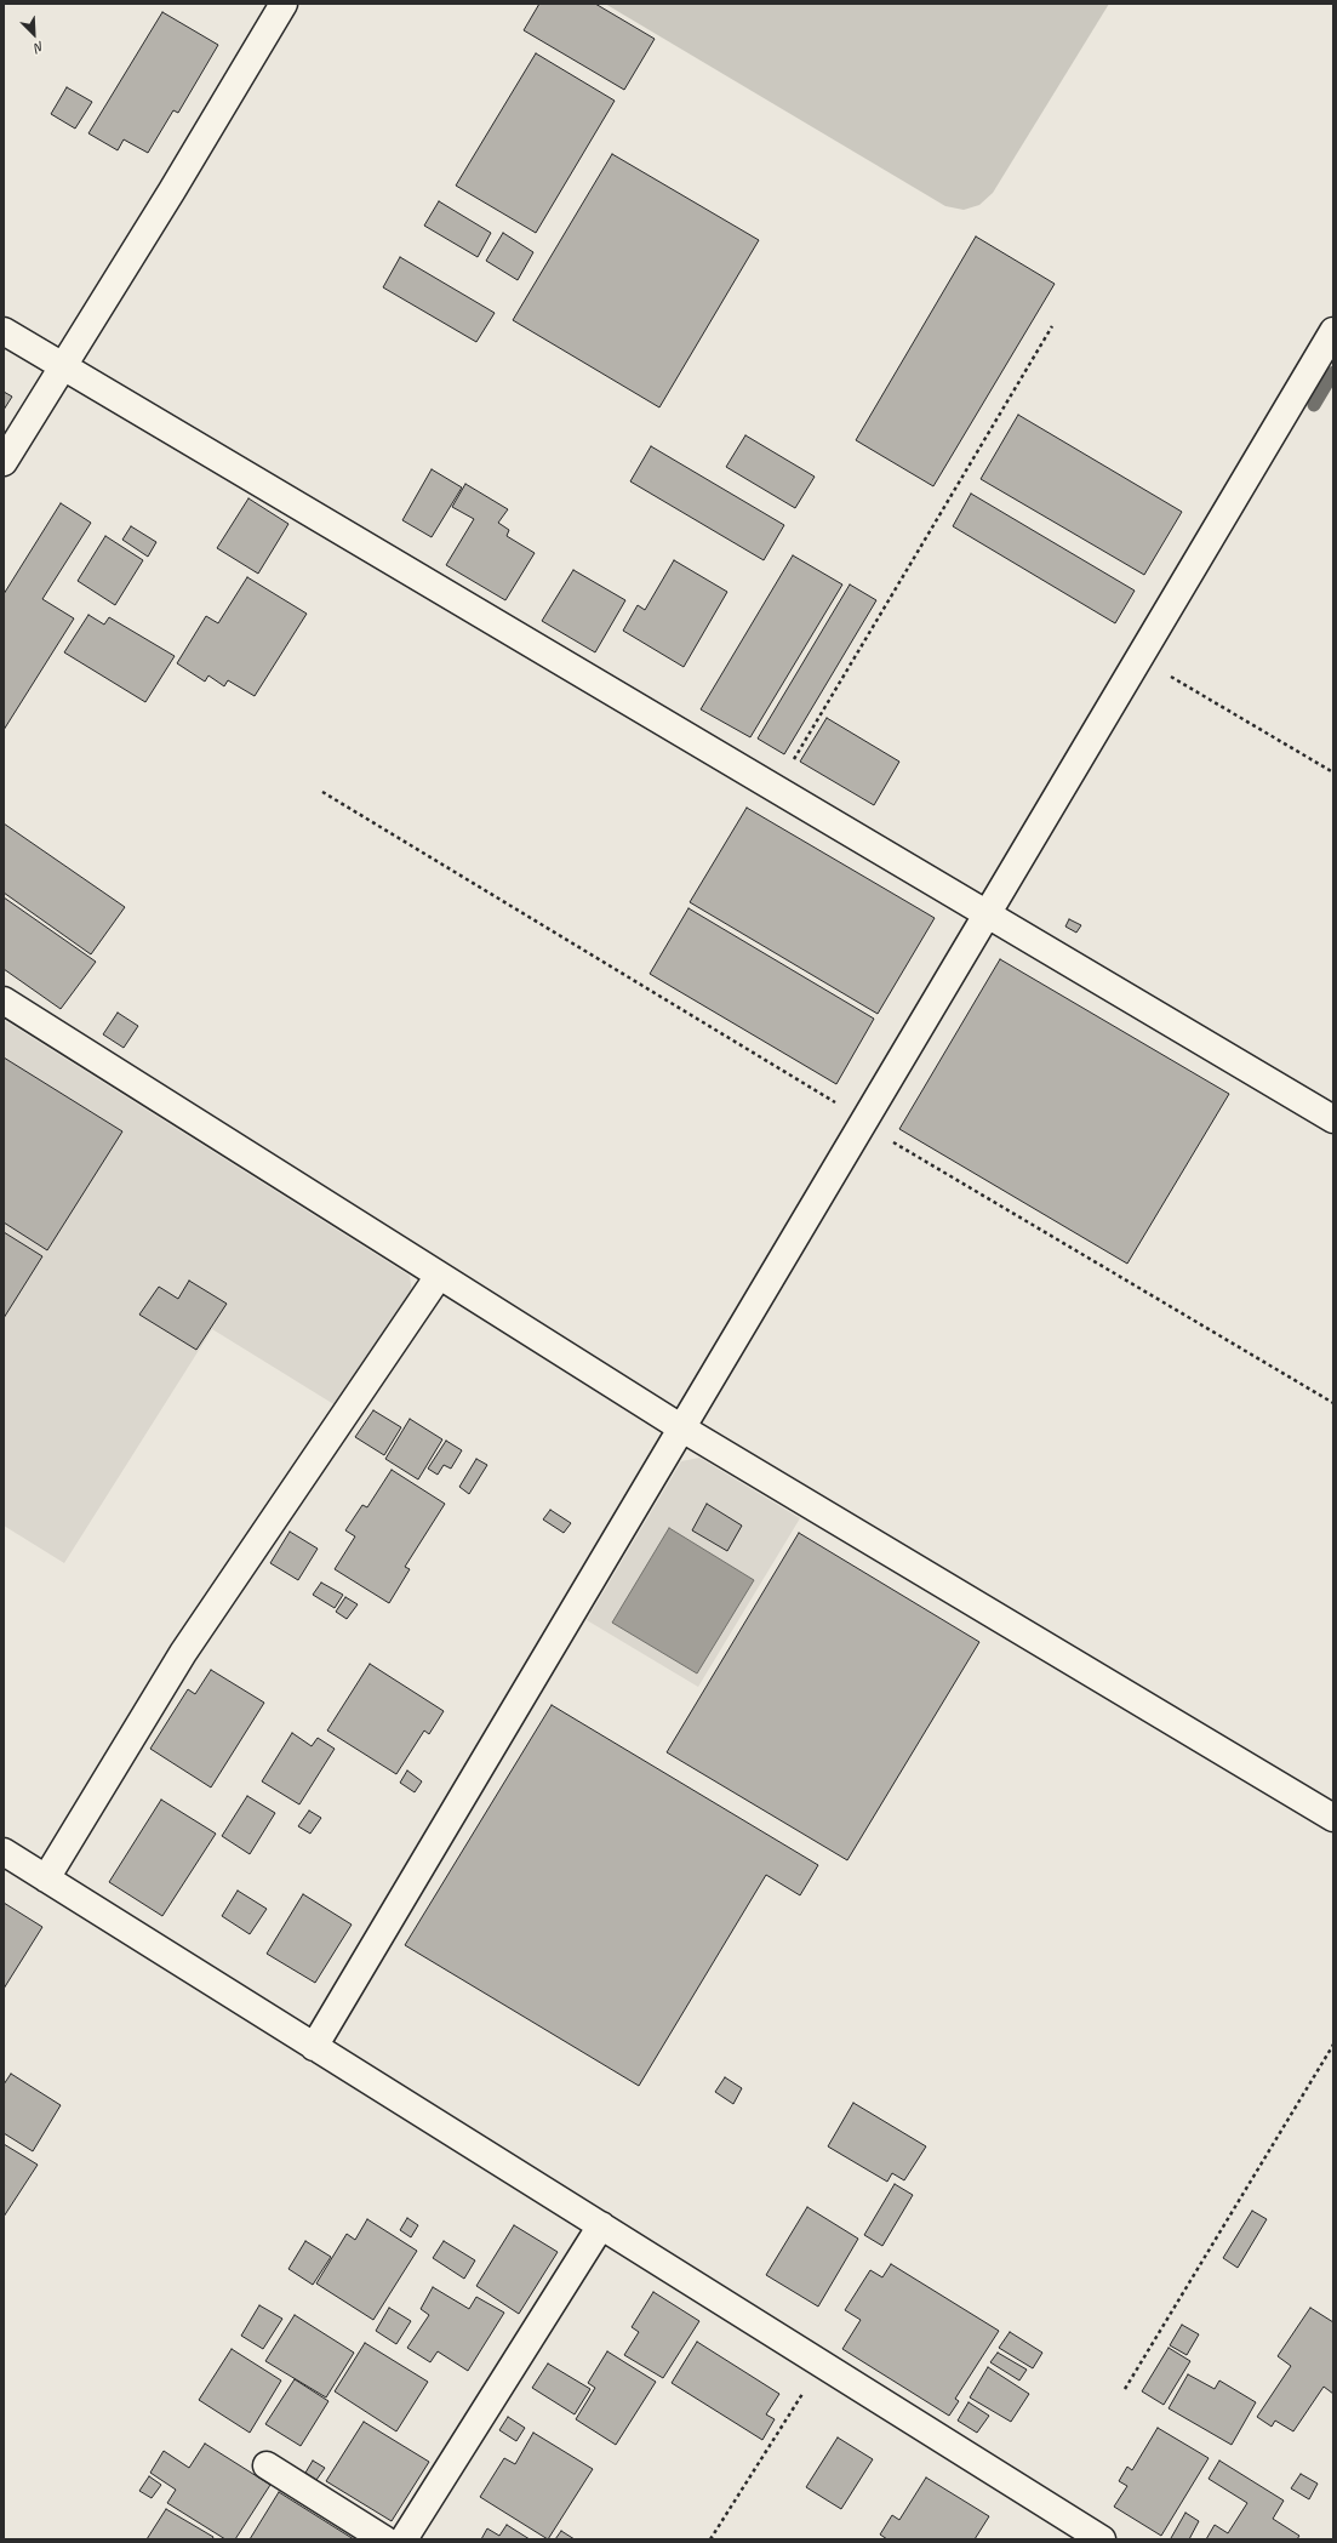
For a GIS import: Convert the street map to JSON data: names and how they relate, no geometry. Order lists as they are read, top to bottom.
{
  "north": "bottom right"
}
